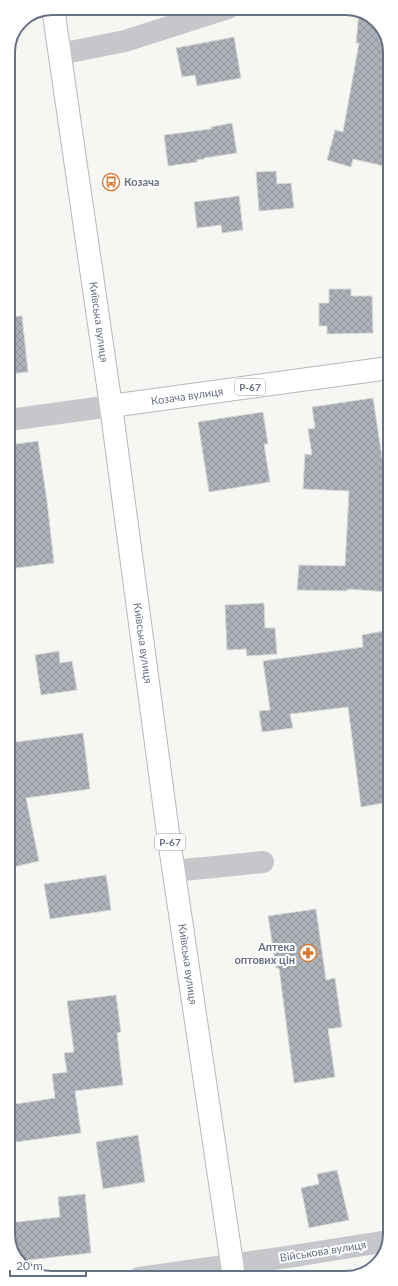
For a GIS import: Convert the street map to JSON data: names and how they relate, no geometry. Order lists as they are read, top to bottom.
{
  "streets": {
    "main road": ["Київська вулиця", "Р-67", "Козача вулиця"],
    "street": ["Військова вулиця"]
  },
  "crossings": [
    ["Київська вулиця", "Козача вулиця"],
    ["Київська вулиця", "Військова вулиця"]
  ],
  "places": {
    "bus stop": ["Козача"],
    "pharmacy": ["Аптека оптових цін"]
  },
  "scale_bar": "20 m"
}
